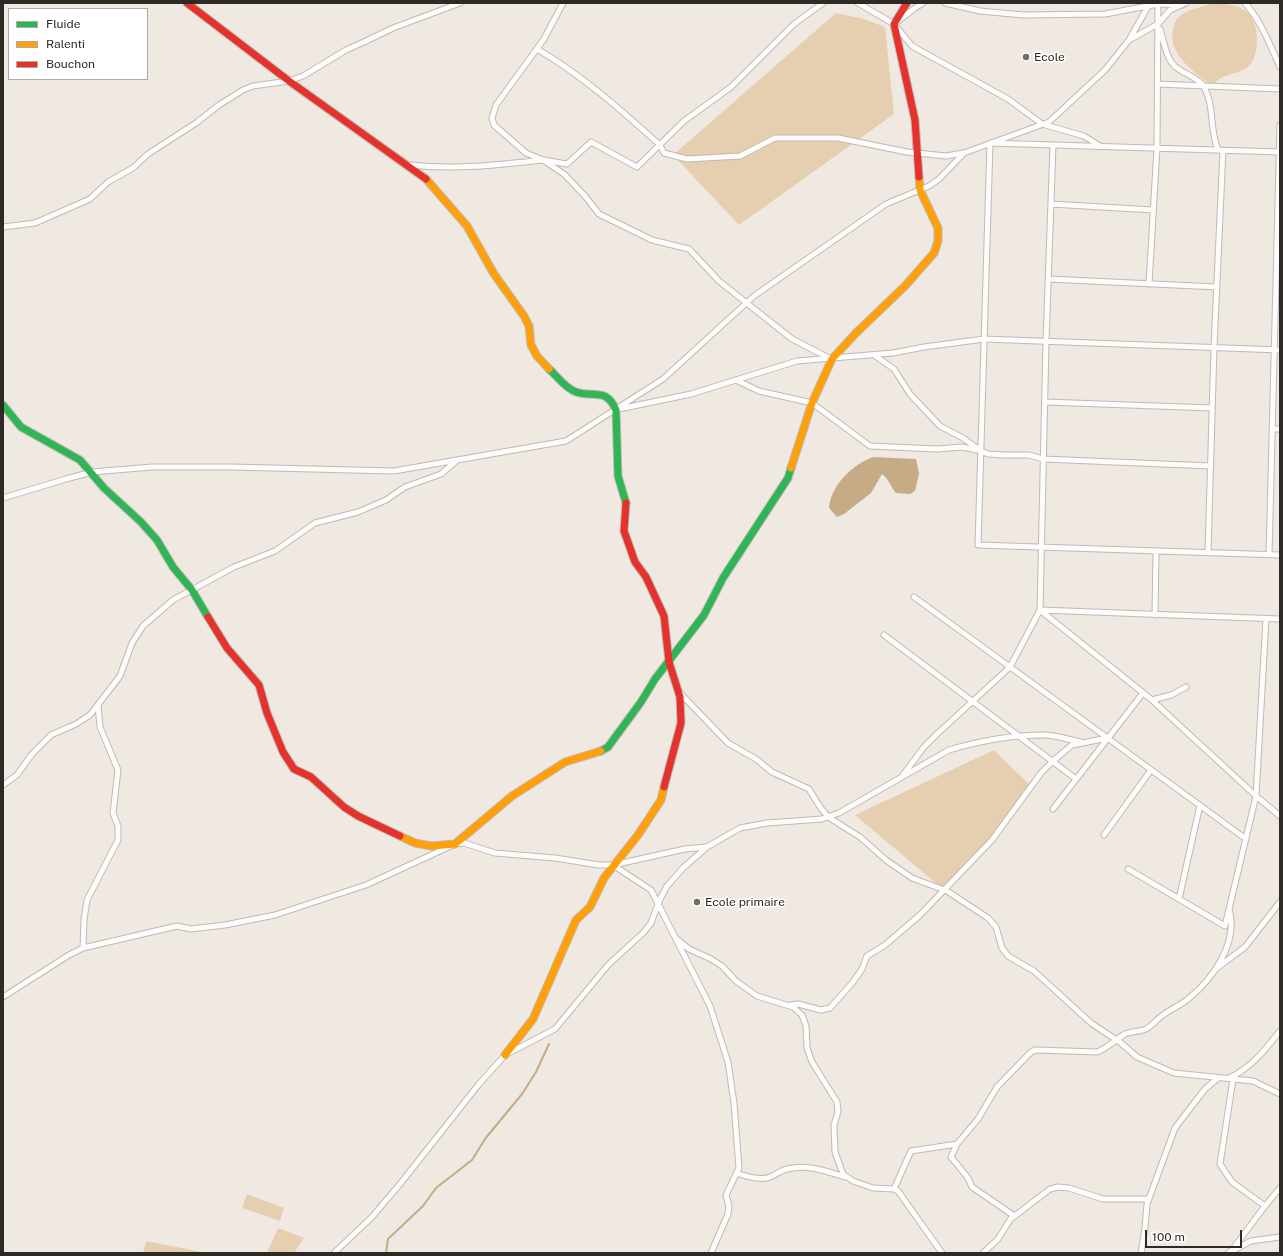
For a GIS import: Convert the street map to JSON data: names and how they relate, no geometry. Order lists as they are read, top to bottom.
{
  "places": ["Ecole", "Ecole primaire"],
  "legend": ["Fluide", "Ralenti", "Bouchon"],
  "scale_bar": "100 m"
}
